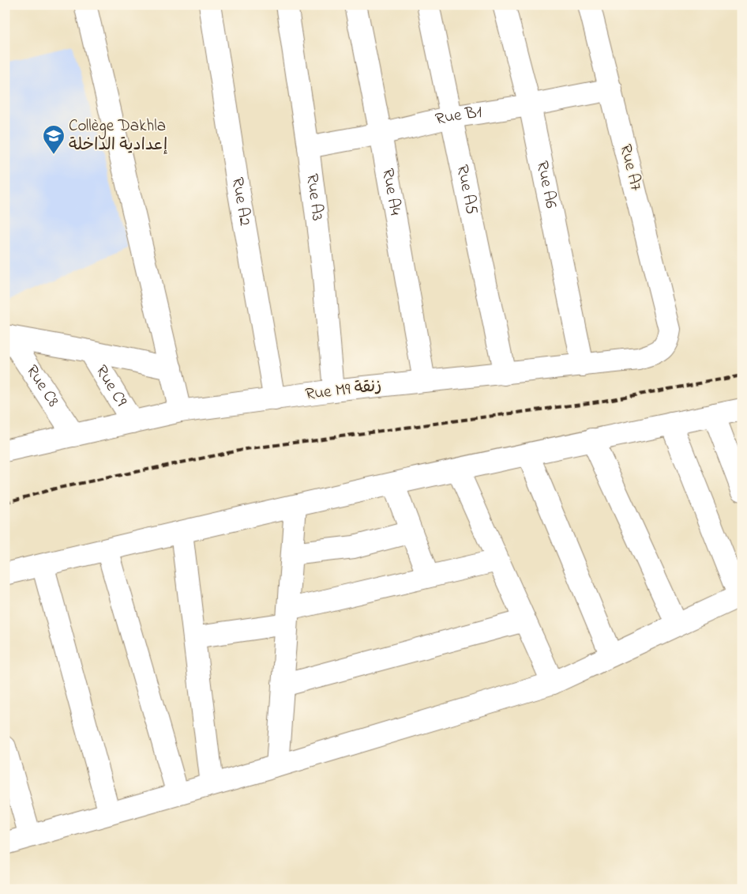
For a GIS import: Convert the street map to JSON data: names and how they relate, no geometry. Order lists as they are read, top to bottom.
{
  "streets": {
    "street": [
      "Rue B1",
      "Rue A7",
      "Rue A6",
      "Rue A5",
      "Rue A4",
      "Rue A3",
      "Rue A2",
      "Rue C8",
      "Rue C9",
      "Rue M9 زنقة"
    ]
  },
  "crossings": [
    ["Rue B1", "Rue A7"],
    ["Rue B1", "Rue A6"],
    ["Rue B1", "Rue A5"],
    ["Rue B1", "Rue A4"],
    ["Rue B1", "Rue A3"],
    ["Rue A7", "Rue M9 زنقة"],
    ["Rue A6", "Rue M9 زنقة"],
    ["Rue A5", "Rue M9 زنقة"],
    ["Rue A4", "Rue M9 زنقة"],
    ["Rue A3", "Rue M9 زنقة"],
    ["Rue A2", "Rue M9 زنقة"],
    ["Rue C8", "Rue M9 زنقة"],
    ["Rue C9", "Rue M9 زنقة"]
  ],
  "places": {
    "school or university": ["Collège Dakhla إعدادية الداخلة"]
  }
}
